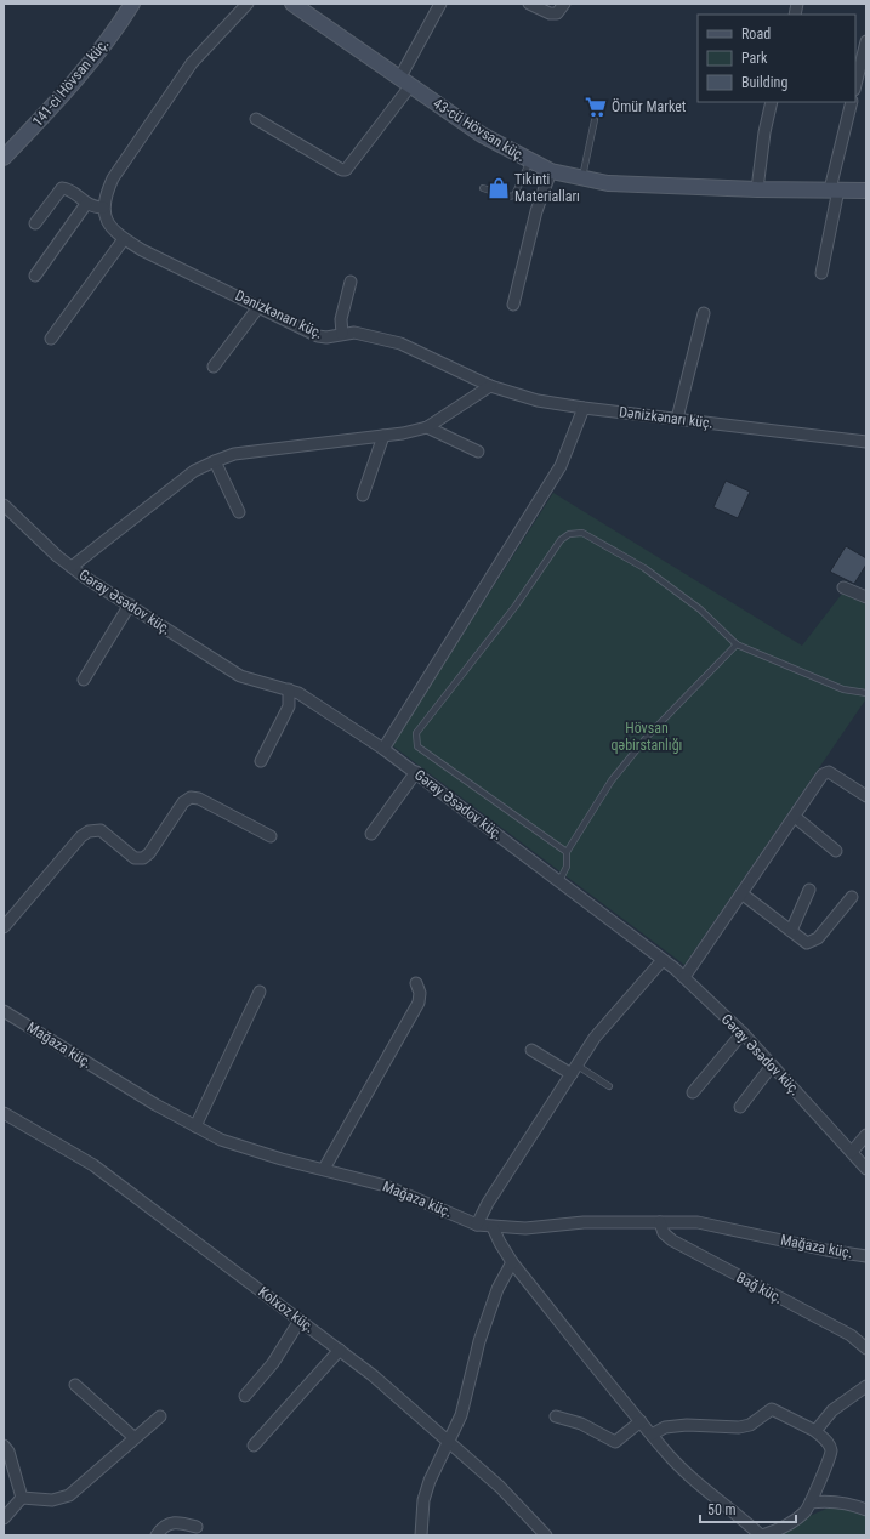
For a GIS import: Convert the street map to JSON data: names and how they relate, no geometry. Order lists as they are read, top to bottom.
{
  "streets": {
    "main road": ["141-ci Hövsan küç.", "43-cü Hövsan küç."],
    "street": [
      "Dənizkənarı küç.",
      "Gəray Əsədov küç.",
      "Mağaza küç.",
      "Bağ küç.",
      "Kolxoz küç."
    ]
  },
  "crossings": [
    ["Mağaza küç.", "Bağ küç."]
  ],
  "parks": ["Hövsan qəbirstanlığı"],
  "places": {
    "supermarket": ["Ömür Market"],
    "shop": ["Tikinti Materialları"]
  },
  "legend": ["Road", "Park", "Building"],
  "scale_bar": "50 m"
}
